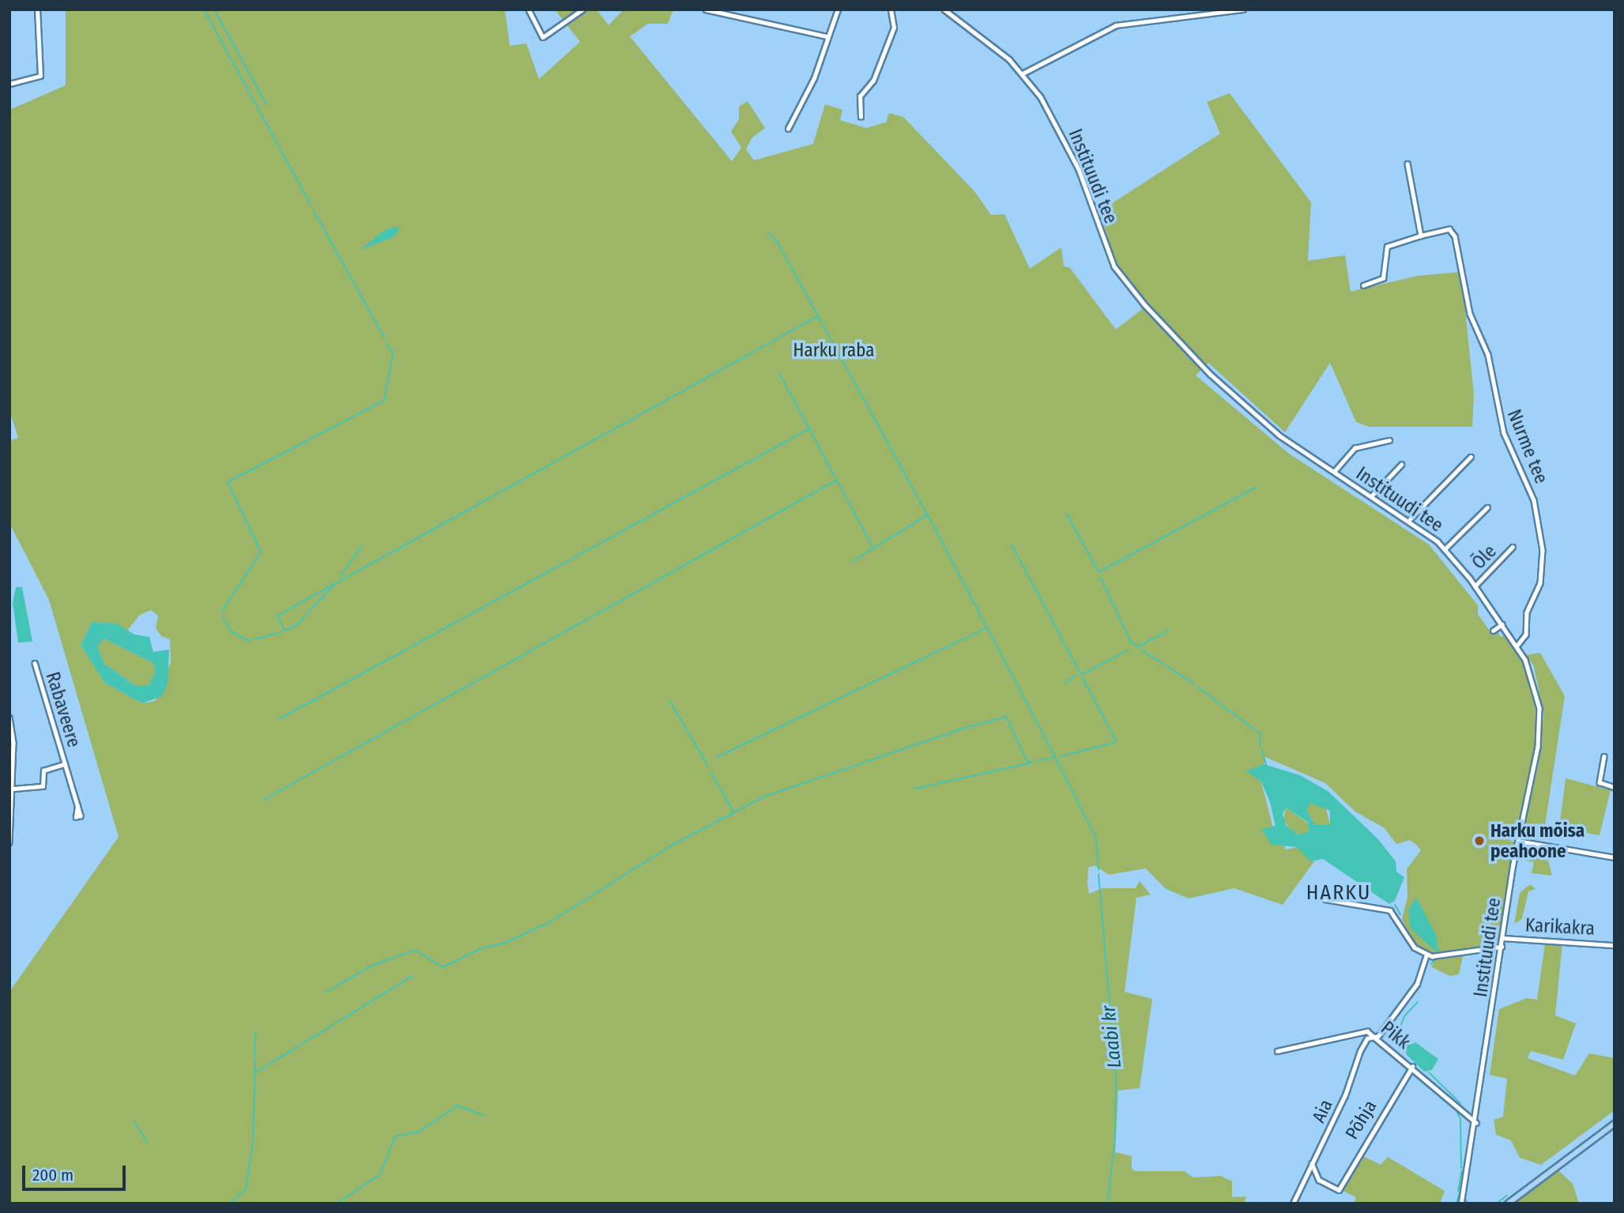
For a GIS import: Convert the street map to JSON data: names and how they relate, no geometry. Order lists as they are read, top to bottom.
{
  "streets": {
    "street": [
      "Instituudi tee",
      "Nurme tee",
      "Õle",
      "Rabaveere",
      "Karikakra",
      "Pikk",
      "Aia",
      "Põhja"
    ]
  },
  "crossings": [
    ["Instituudi tee", "Nurme tee"],
    ["Instituudi tee", "Õle"],
    ["Instituudi tee", "Karikakra"],
    ["Instituudi tee", "Pikk"],
    ["Pikk", "Aia"],
    ["Pikk", "Põhja"],
    ["Aia", "Põhja"]
  ],
  "districts": ["HARKU"],
  "water": ["Laabi kr"],
  "parks": ["Harku raba"],
  "places": ["Harku mõisa peahoone"],
  "scale_bar": "200 m"
}
